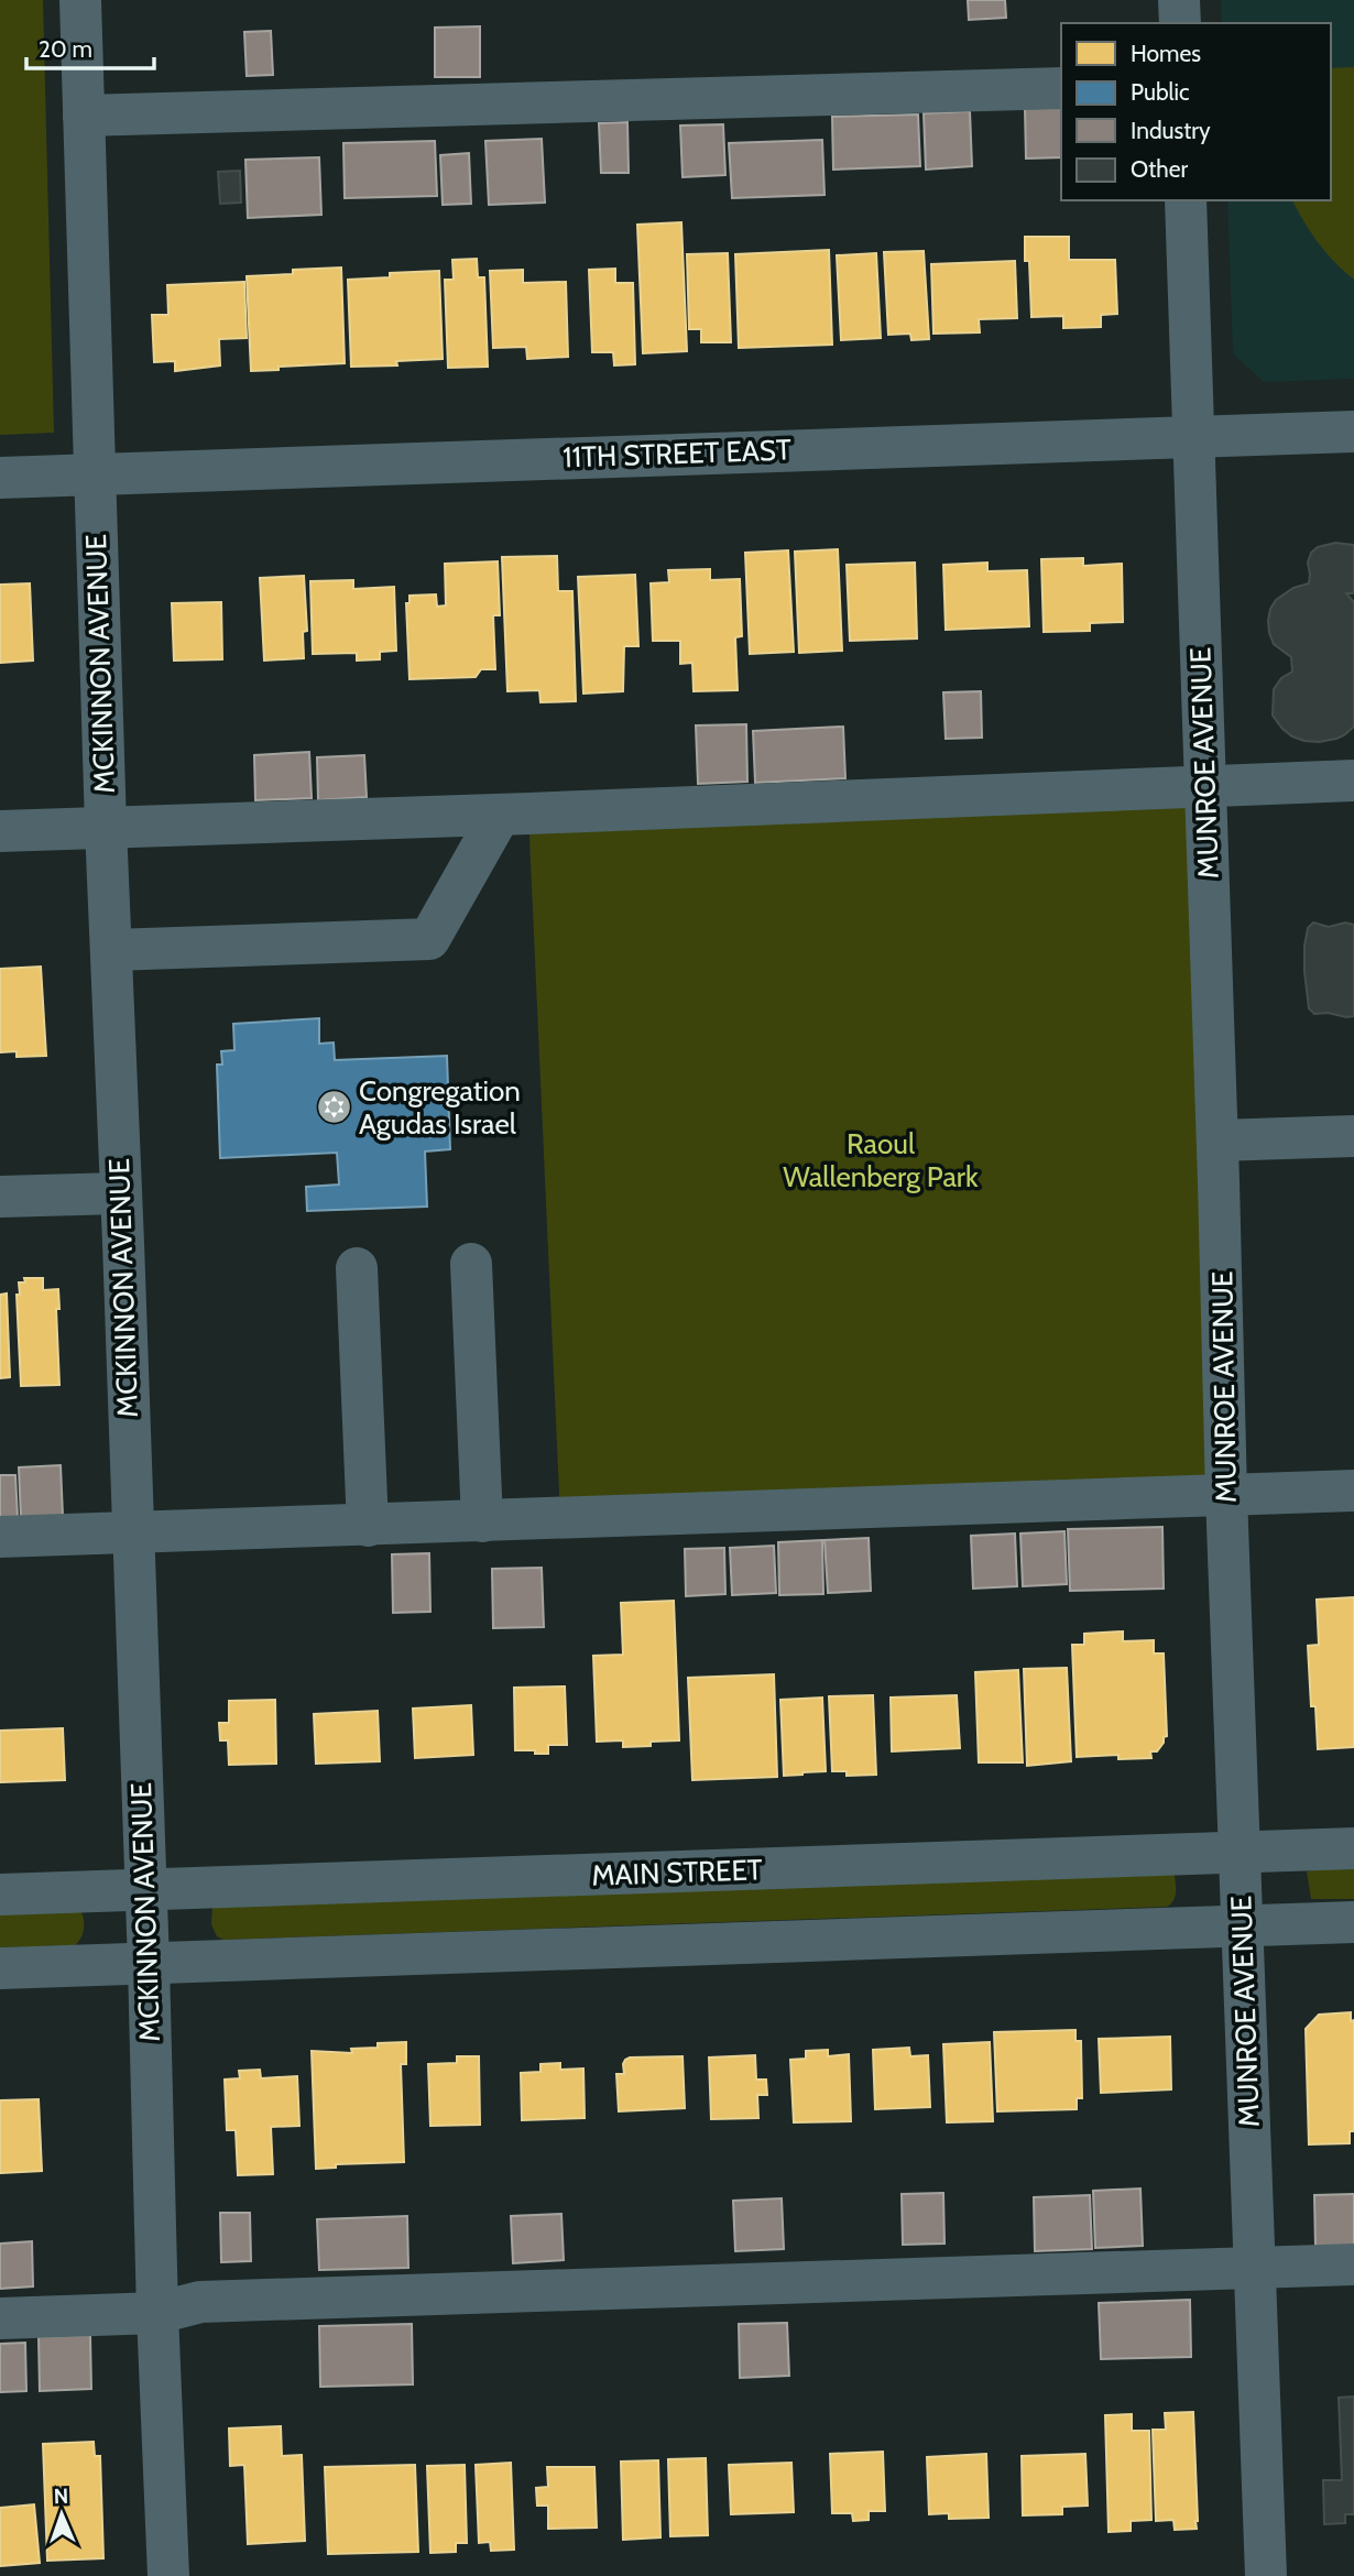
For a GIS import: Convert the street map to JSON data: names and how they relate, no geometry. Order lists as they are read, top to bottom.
{
  "streets": {
    "street": [
      "11TH STREET EAST",
      "MCKINNON AVENUE",
      "MUNROE AVENUE",
      "MAIN STREET"
    ]
  },
  "crossings": [
    ["11TH STREET EAST", "MCKINNON AVENUE"],
    ["11TH STREET EAST", "MUNROE AVENUE"],
    ["MCKINNON AVENUE", "MAIN STREET"],
    ["MUNROE AVENUE", "MAIN STREET"]
  ],
  "parks": ["Raoul Wallenberg Park"],
  "places": {
    "synagogue": ["Congregation Agudas Israel"]
  },
  "legend": [
    "Homes",
    "Public",
    "Industry",
    "Other"
  ],
  "scale_bar": "20 m",
  "north": "top"
}
